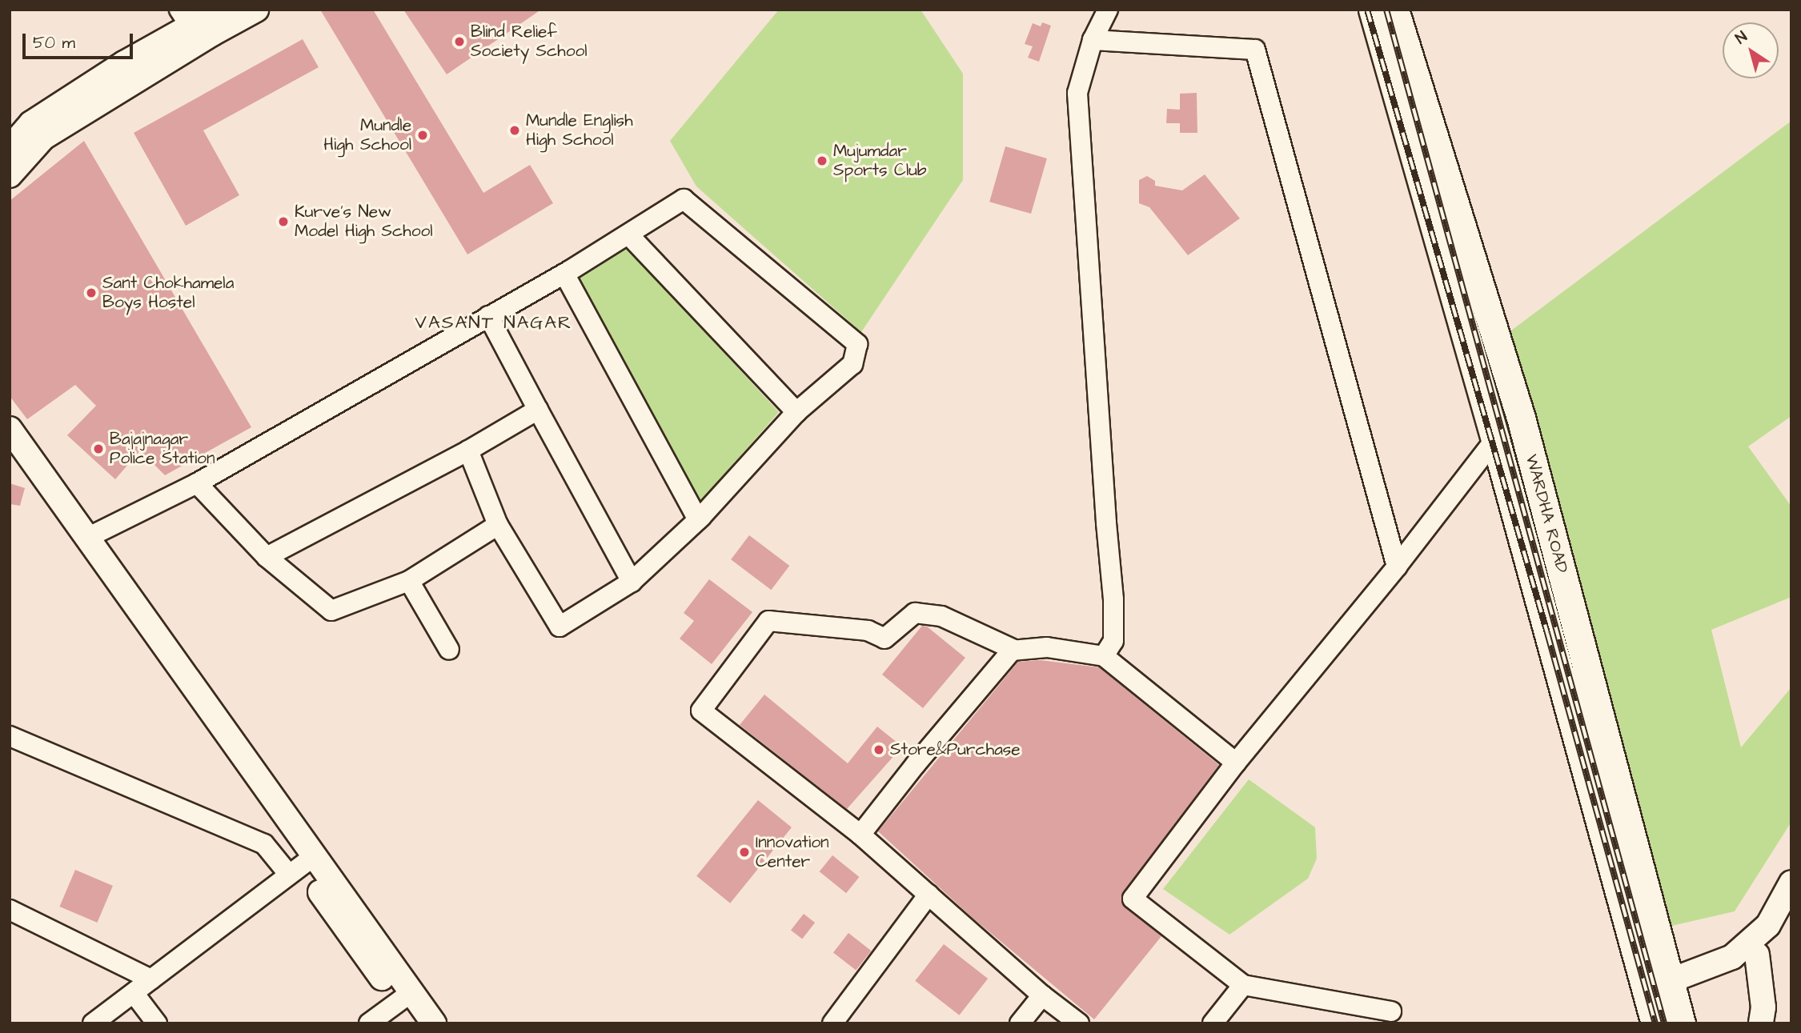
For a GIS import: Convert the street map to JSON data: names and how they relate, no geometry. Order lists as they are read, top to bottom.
{
  "streets": {
    "highway": ["WARDHA ROAD"]
  },
  "districts": ["VASANT NAGAR"],
  "places": [
    "Blind Relief Society School",
    "Mundle English High School",
    "Mundle High School",
    "Mujumdar Sports Club",
    "Kurve's New Model High School",
    "Sant Chokhamela Boys Hostel",
    "Bajajnagar Police Station",
    "Store&Purchase",
    "Innovation Center"
  ],
  "scale_bar": "50 m",
  "north": "top left"
}
